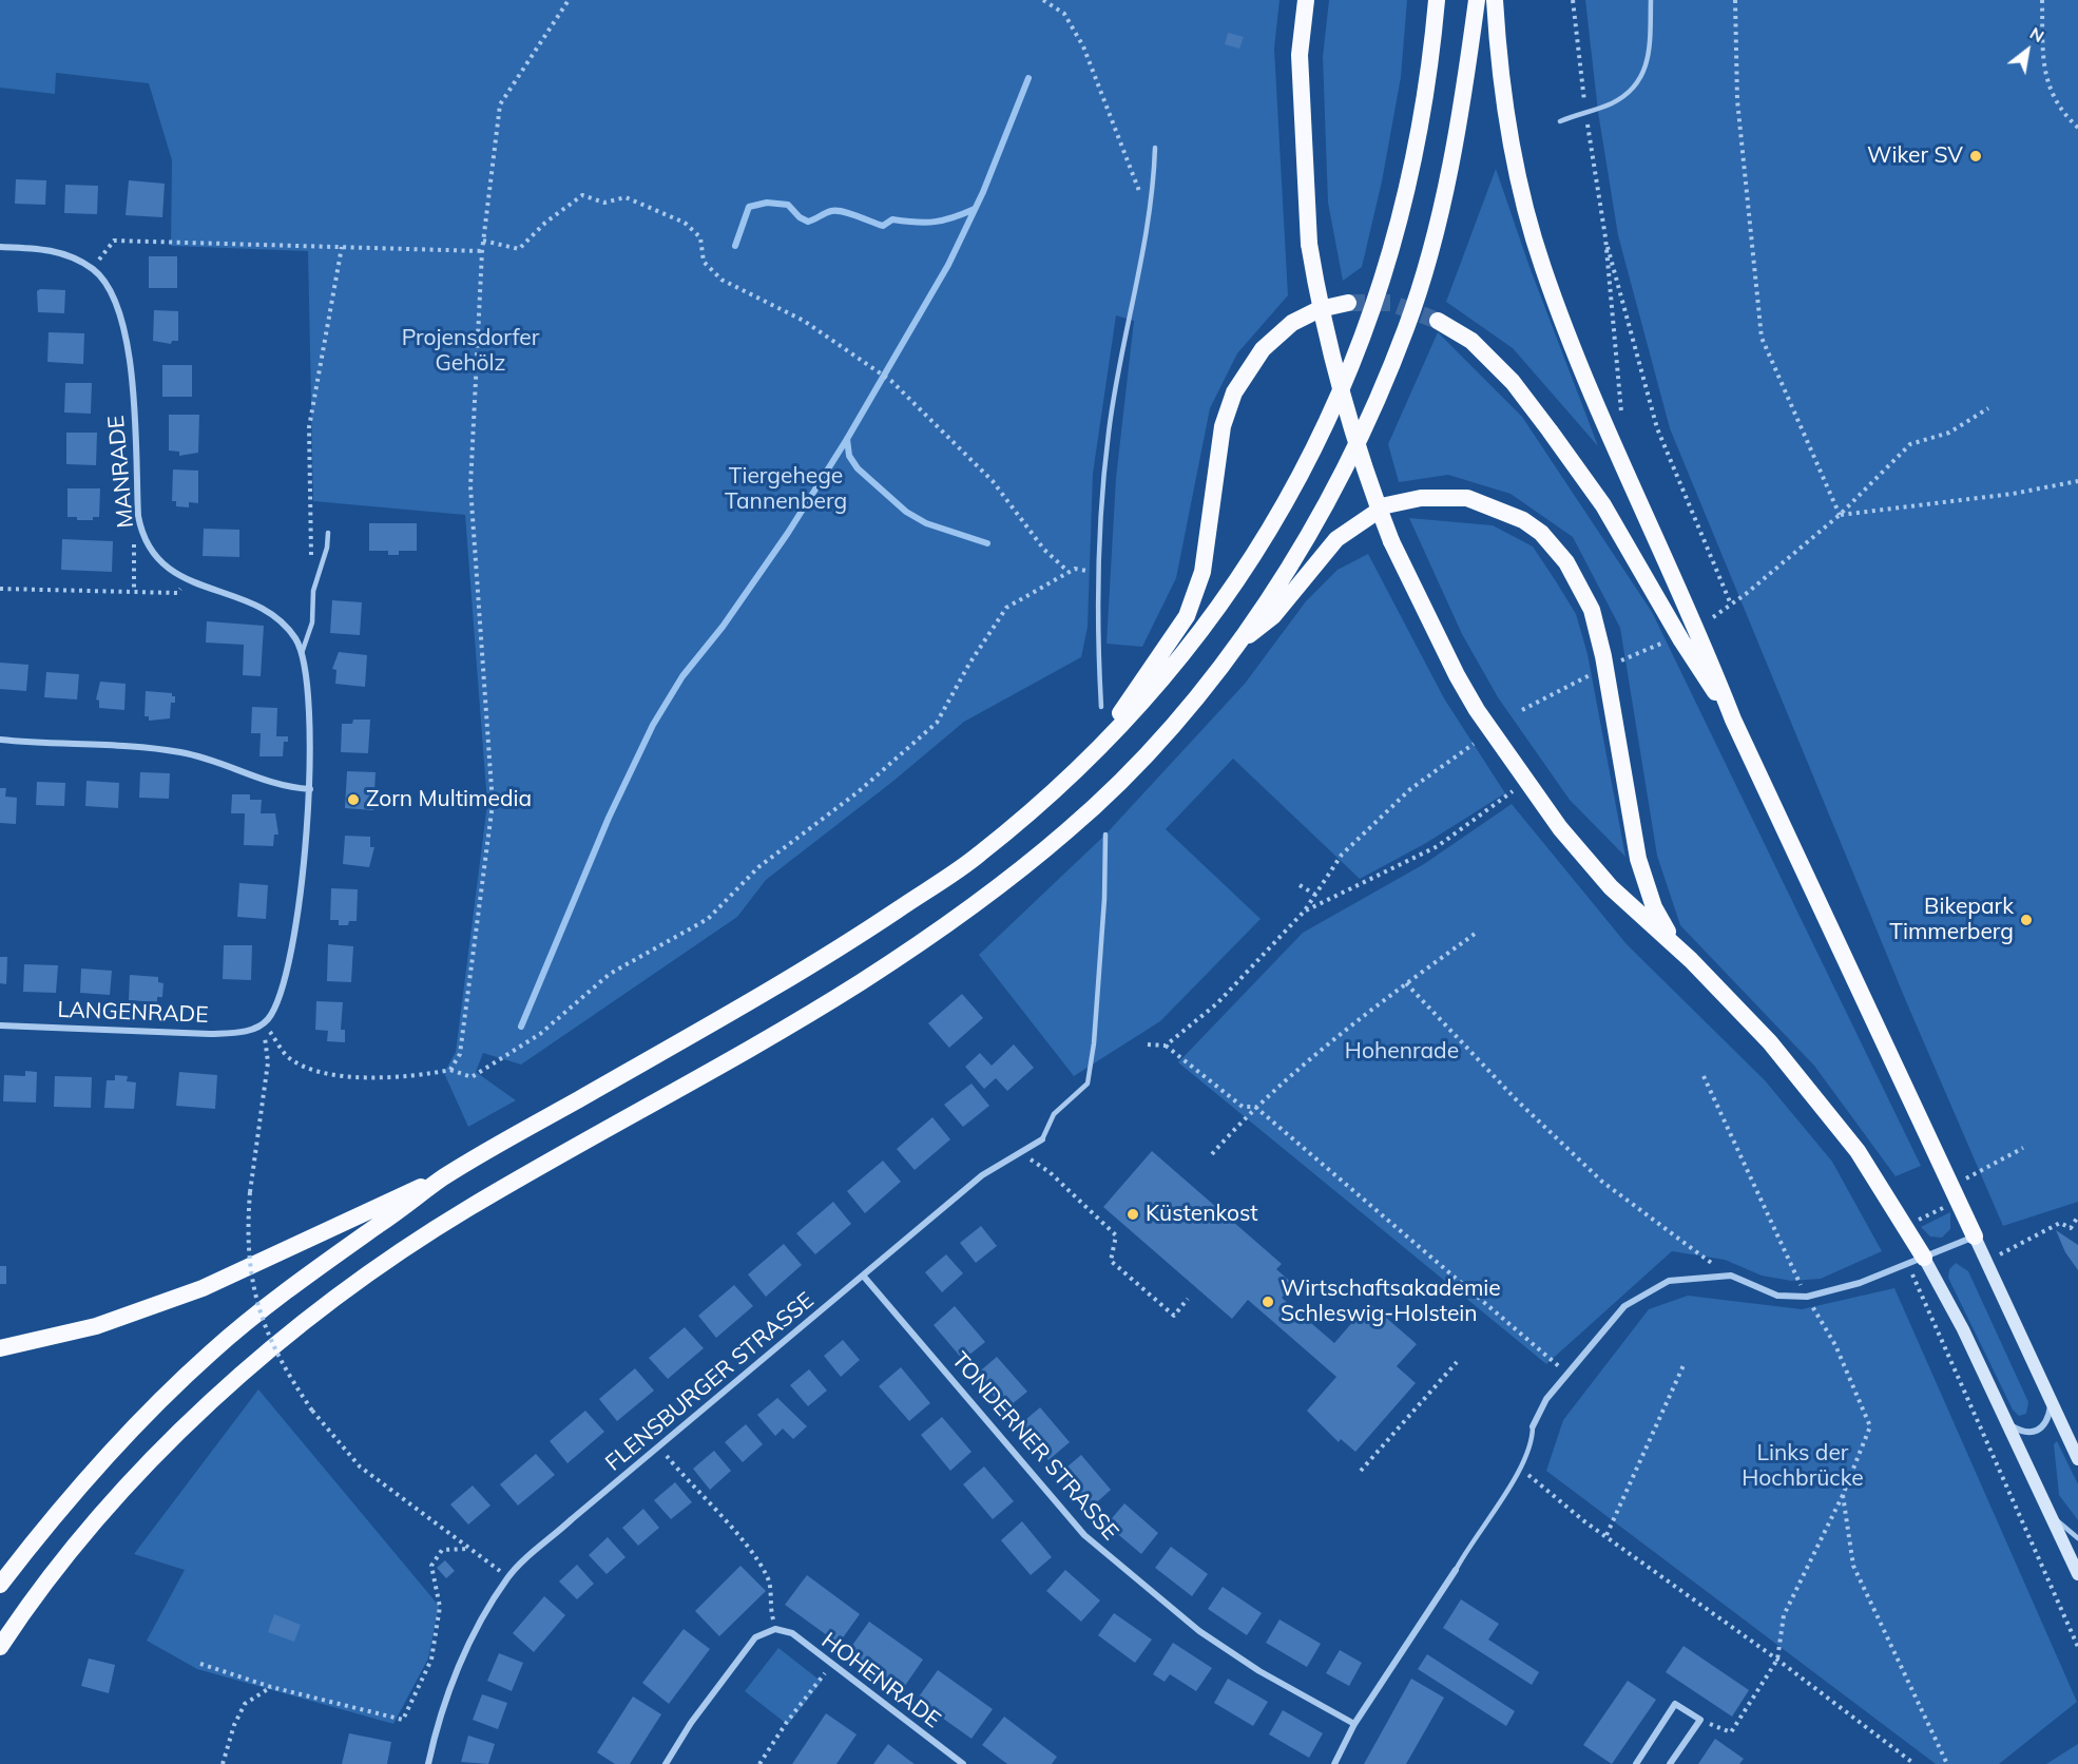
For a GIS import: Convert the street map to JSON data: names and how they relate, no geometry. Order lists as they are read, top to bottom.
{
  "streets": {
    "street": [
      "MANRADE",
      "LANGENRADE",
      "FLENSBURGER STRASSE",
      "TONDERNER STRASSE",
      "HOHENRADE"
    ]
  },
  "crossings": [
    ["MANRADE", "LANGENRADE"],
    ["FLENSBURGER STRASSE", "TONDERNER STRASSE"]
  ],
  "parks": [
    "Projensdorfer Gehölz",
    "Tiergehege Tannenberg",
    "Hohenrade",
    "Links der Hochbrücke"
  ],
  "places": [
    "Wiker SV",
    "Zorn Multimedia",
    "Bikepark Timmerberg",
    "Küstenkost",
    "Wirtschaftsakademie Schleswig-Holstein"
  ],
  "north": "top right"
}
